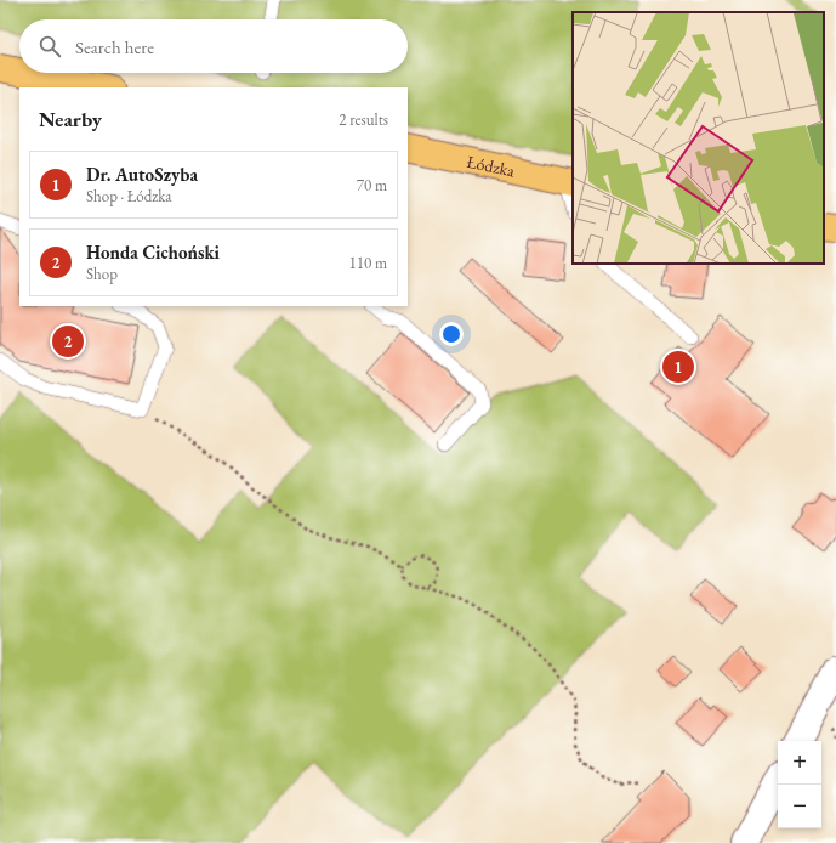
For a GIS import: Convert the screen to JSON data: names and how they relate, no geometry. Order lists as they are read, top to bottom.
{
  "streets": {
    "main road": ["Łódzka"]
  },
  "page": {
    "search": "Search here",
    "heading": ["Nearby", "2 results"],
    "list": [
      {
        "mark": "1",
        "name": "Dr. AutoSzyba",
        "note": "Shop · Łódzka",
        "value": "70 m"
      },
      {
        "mark": "2",
        "name": "Honda Cichoński",
        "note": "Shop",
        "value": "110 m"
      }
    ],
    "pins": ["2", "1"],
    "map_buttons": ["+", "−"]
  }
}
